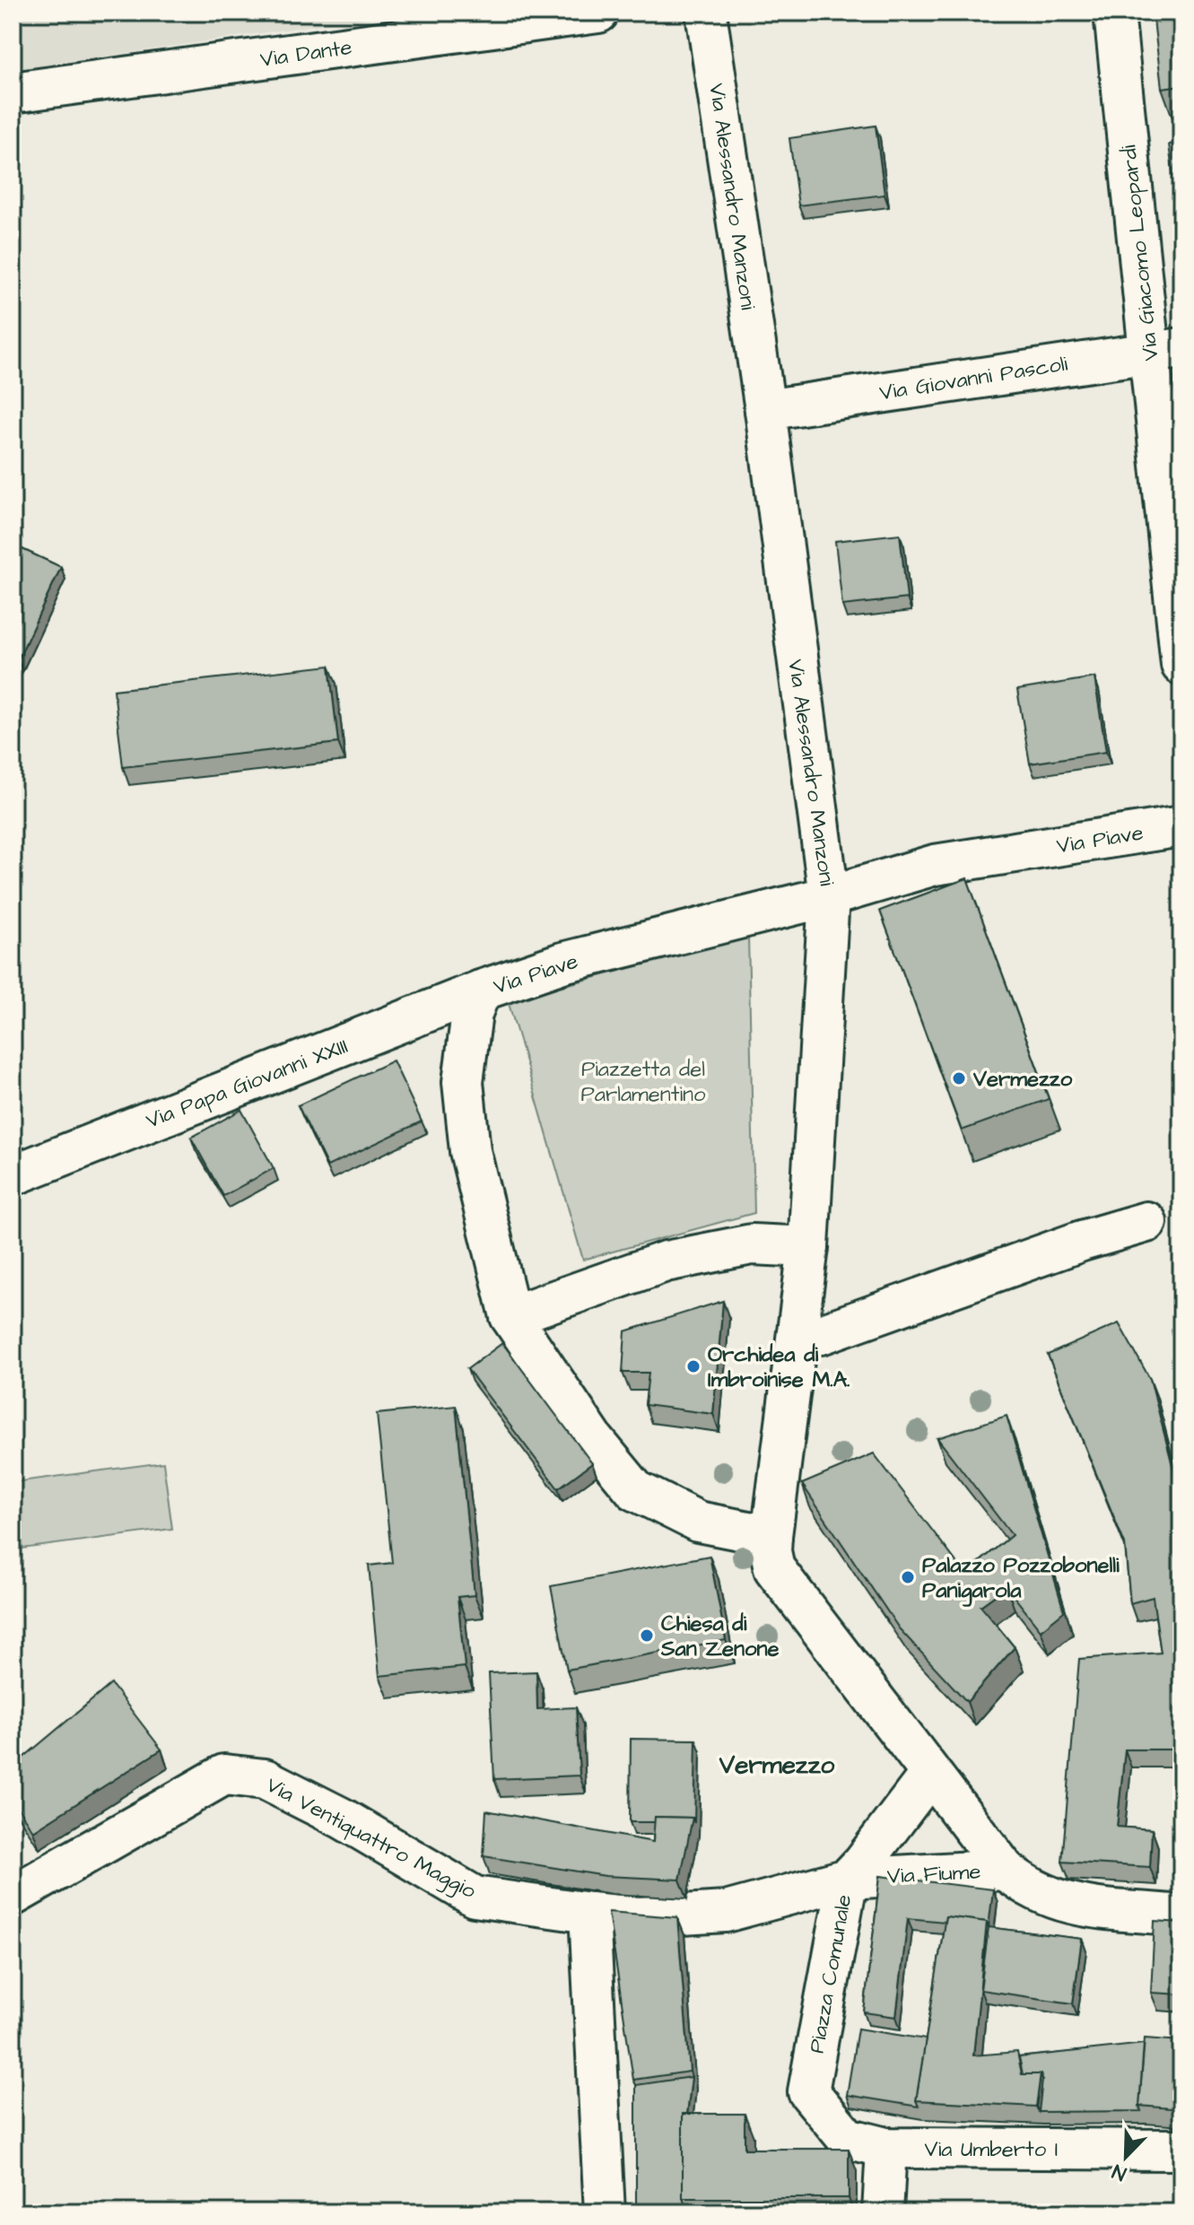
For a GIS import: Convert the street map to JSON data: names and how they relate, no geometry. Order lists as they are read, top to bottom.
{
  "streets": {
    "street": [
      "Via Dante",
      "Via Alessandro Manzoni",
      "Via Giacomo Leopardi",
      "Via Giovanni Pascoli",
      "Via Piave",
      "Via Papa Giovanni XXIII",
      "Via Ventiquattro Maggio",
      "Via Fiume",
      "Piazza Comunale",
      "Via Umberto I"
    ]
  },
  "crossings": [
    ["Via Alessandro Manzoni", "Via Giovanni Pascoli"],
    ["Via Alessandro Manzoni", "Via Piave"],
    ["Via Giacomo Leopardi", "Via Giovanni Pascoli"],
    ["Via Piave", "Via Papa Giovanni XXIII"],
    ["Via Ventiquattro Maggio", "Via Fiume"],
    ["Via Ventiquattro Maggio", "Piazza Comunale"],
    ["Via Fiume", "Piazza Comunale"],
    ["Piazza Comunale", "Via Umberto I"]
  ],
  "districts": ["Vermezzo"],
  "parks": ["Piazzetta del Parlamentino"],
  "places": [
    "Vermezzo",
    "Orchidea di Imbroinise M.A.",
    "Palazzo Pozzobonelli Panigarola",
    "Chiesa di San Zenone"
  ],
  "north": "bottom left"
}
